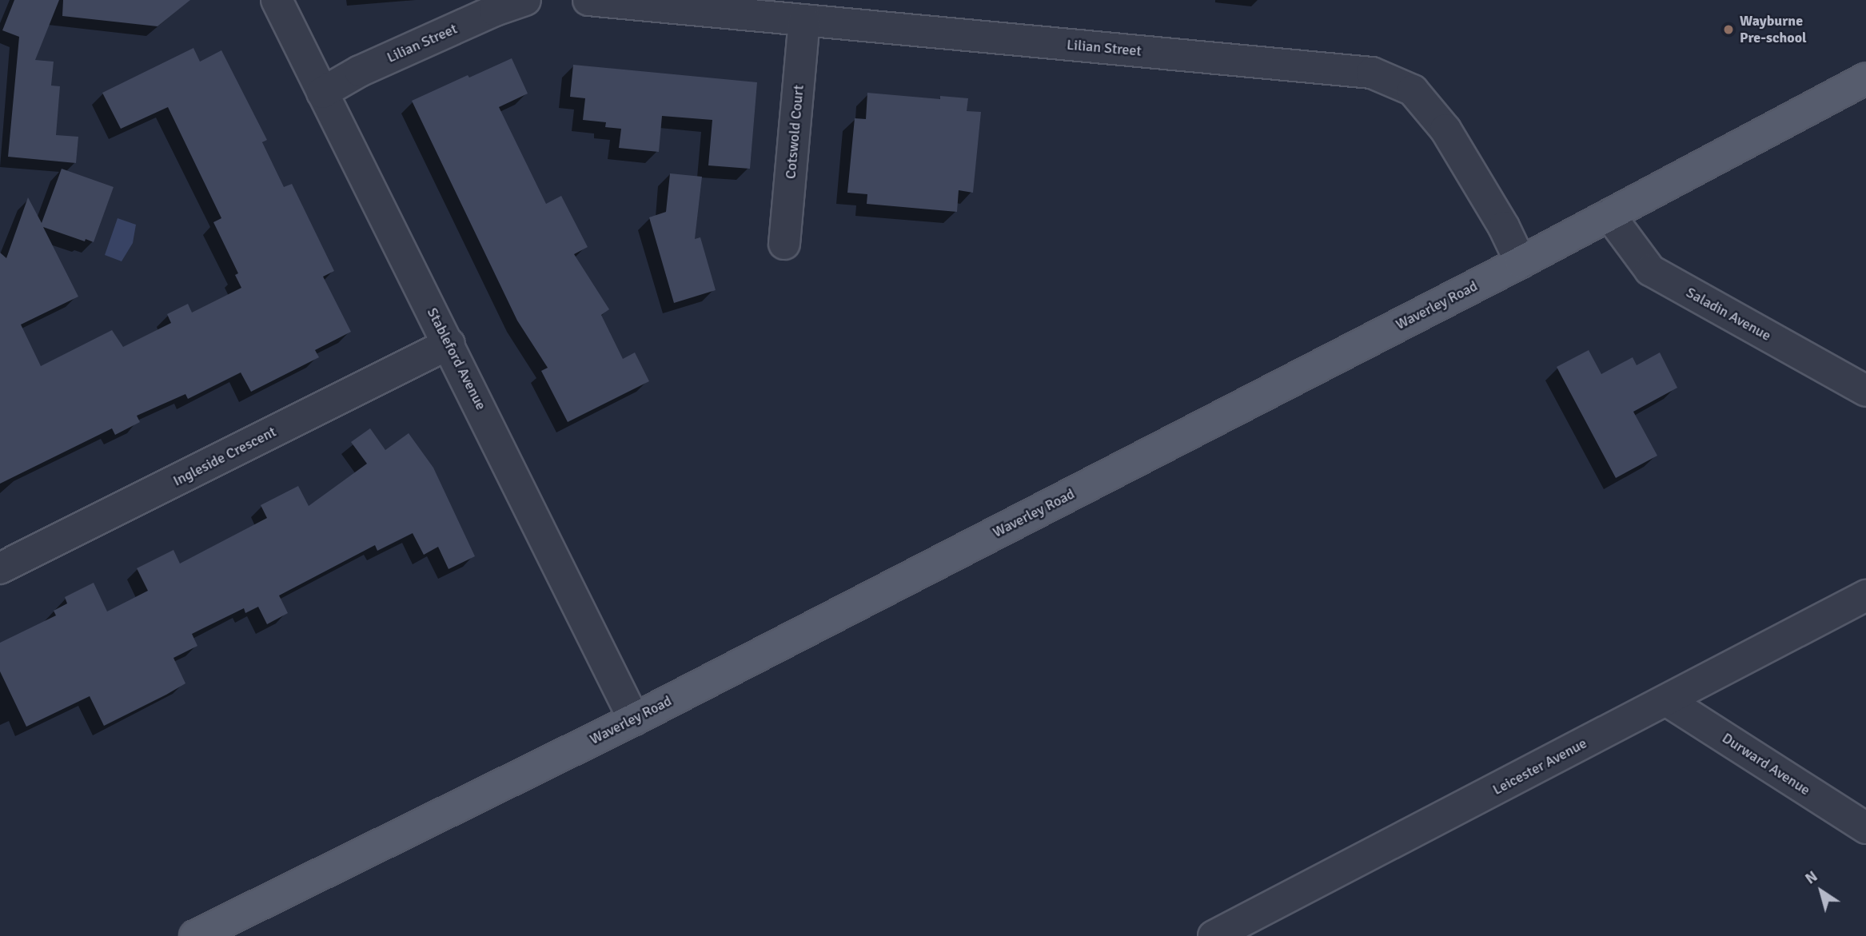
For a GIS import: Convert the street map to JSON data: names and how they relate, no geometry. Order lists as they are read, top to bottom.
{
  "streets": {
    "main road": ["Waverley Road"],
    "street": [
      "Lilian Street",
      "Cotswold Court",
      "Saladin Avenue",
      "Stableford Avenue",
      "Ingleside Crescent",
      "Durward Avenue",
      "Leicester Avenue"
    ]
  },
  "crossings": [
    ["Lilian Street", "Cotswold Court"],
    ["Lilian Street", "Waverley Road"],
    ["Lilian Street", "Stableford Avenue"],
    ["Waverley Road", "Saladin Avenue"],
    ["Waverley Road", "Stableford Avenue"],
    ["Stableford Avenue", "Ingleside Crescent"],
    ["Durward Avenue", "Leicester Avenue"]
  ],
  "places": ["Wayburne Pre-school"],
  "north": "top left"
}
